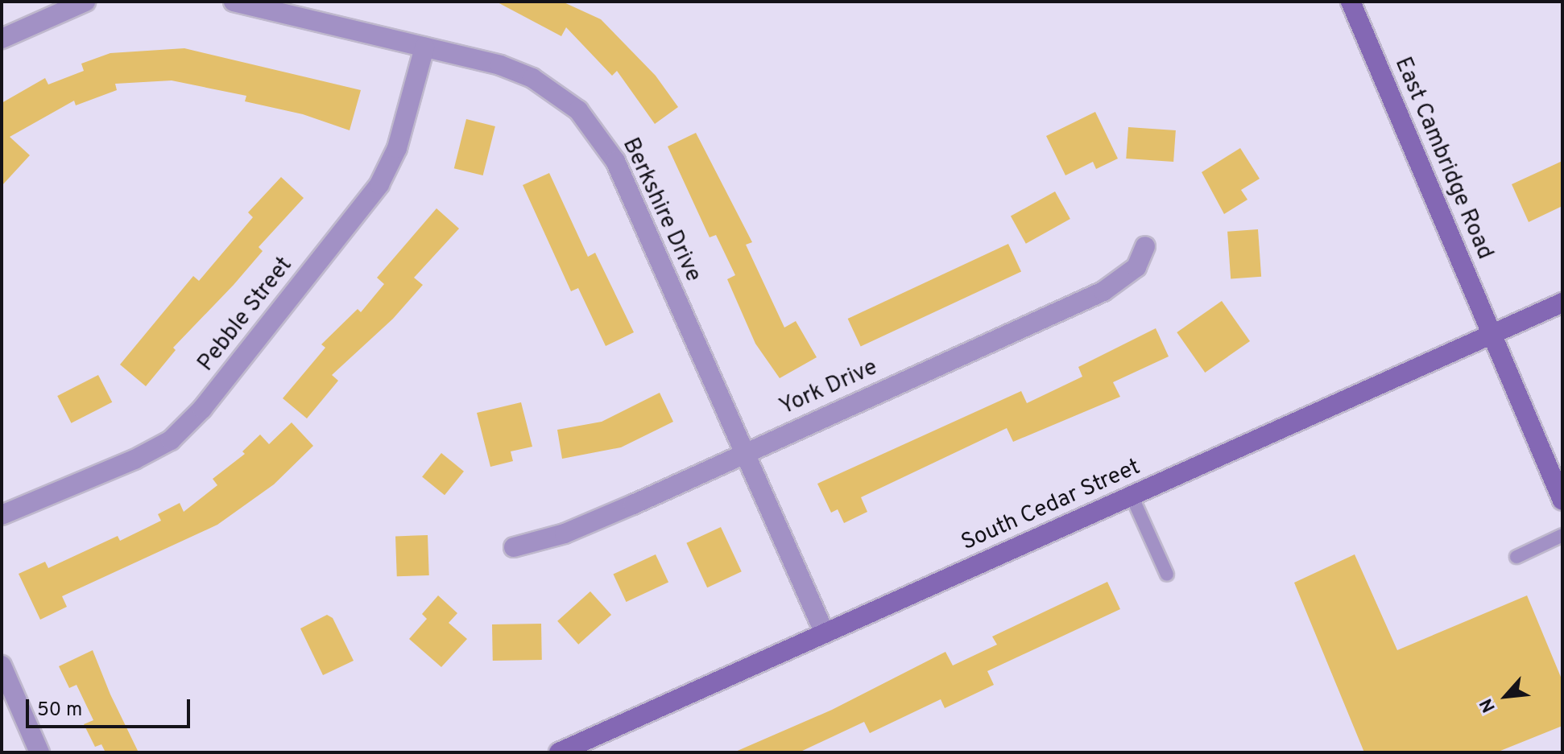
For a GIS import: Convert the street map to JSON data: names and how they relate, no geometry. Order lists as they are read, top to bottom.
{
  "streets": {
    "main road": ["East Cambridge Road", "South Cedar Street"],
    "street": ["Berkshire Drive", "Pebble Street", "York Drive"]
  },
  "crossings": [
    ["East Cambridge Road", "South Cedar Street"],
    ["Berkshire Drive", "Pebble Street"],
    ["Berkshire Drive", "York Drive"],
    ["Berkshire Drive", "South Cedar Street"]
  ],
  "scale_bar": "50 m",
  "north": "bottom left"
}
